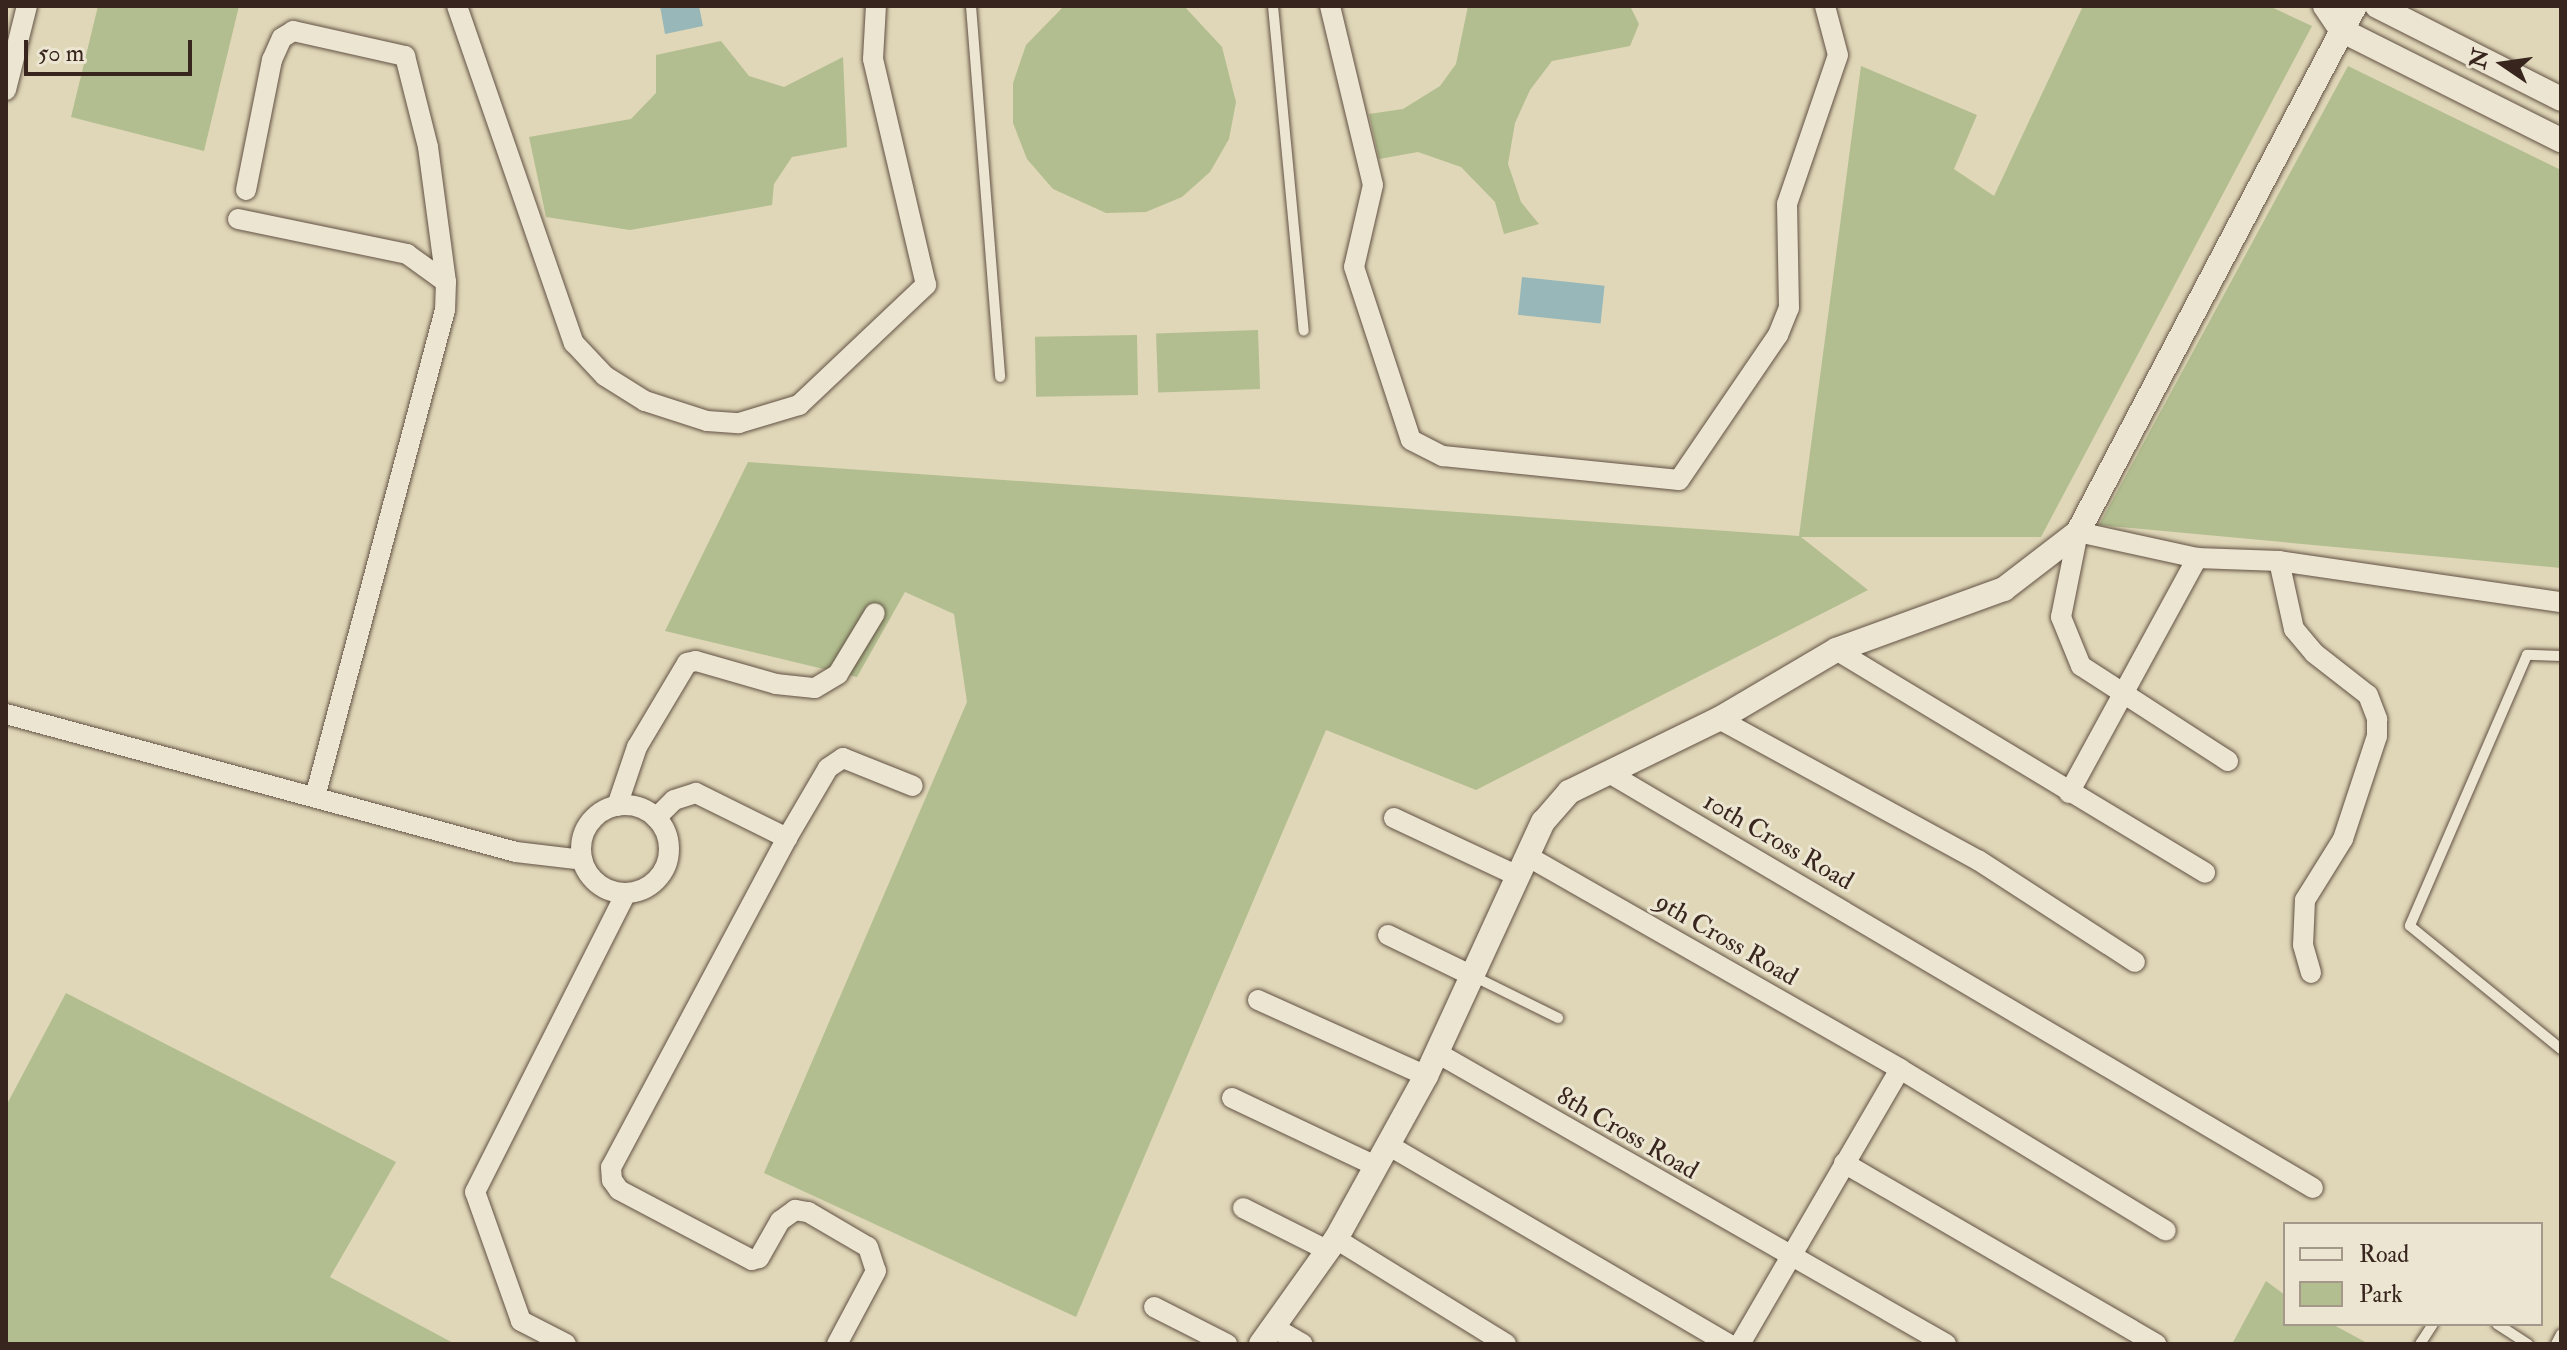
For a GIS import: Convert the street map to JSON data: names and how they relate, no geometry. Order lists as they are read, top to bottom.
{
  "streets": {
    "street": ["10th Cross Road", "9th Cross Road", "8th Cross Road"]
  },
  "legend": ["Road", "Park"],
  "scale_bar": "50 m",
  "north": "left"
}
